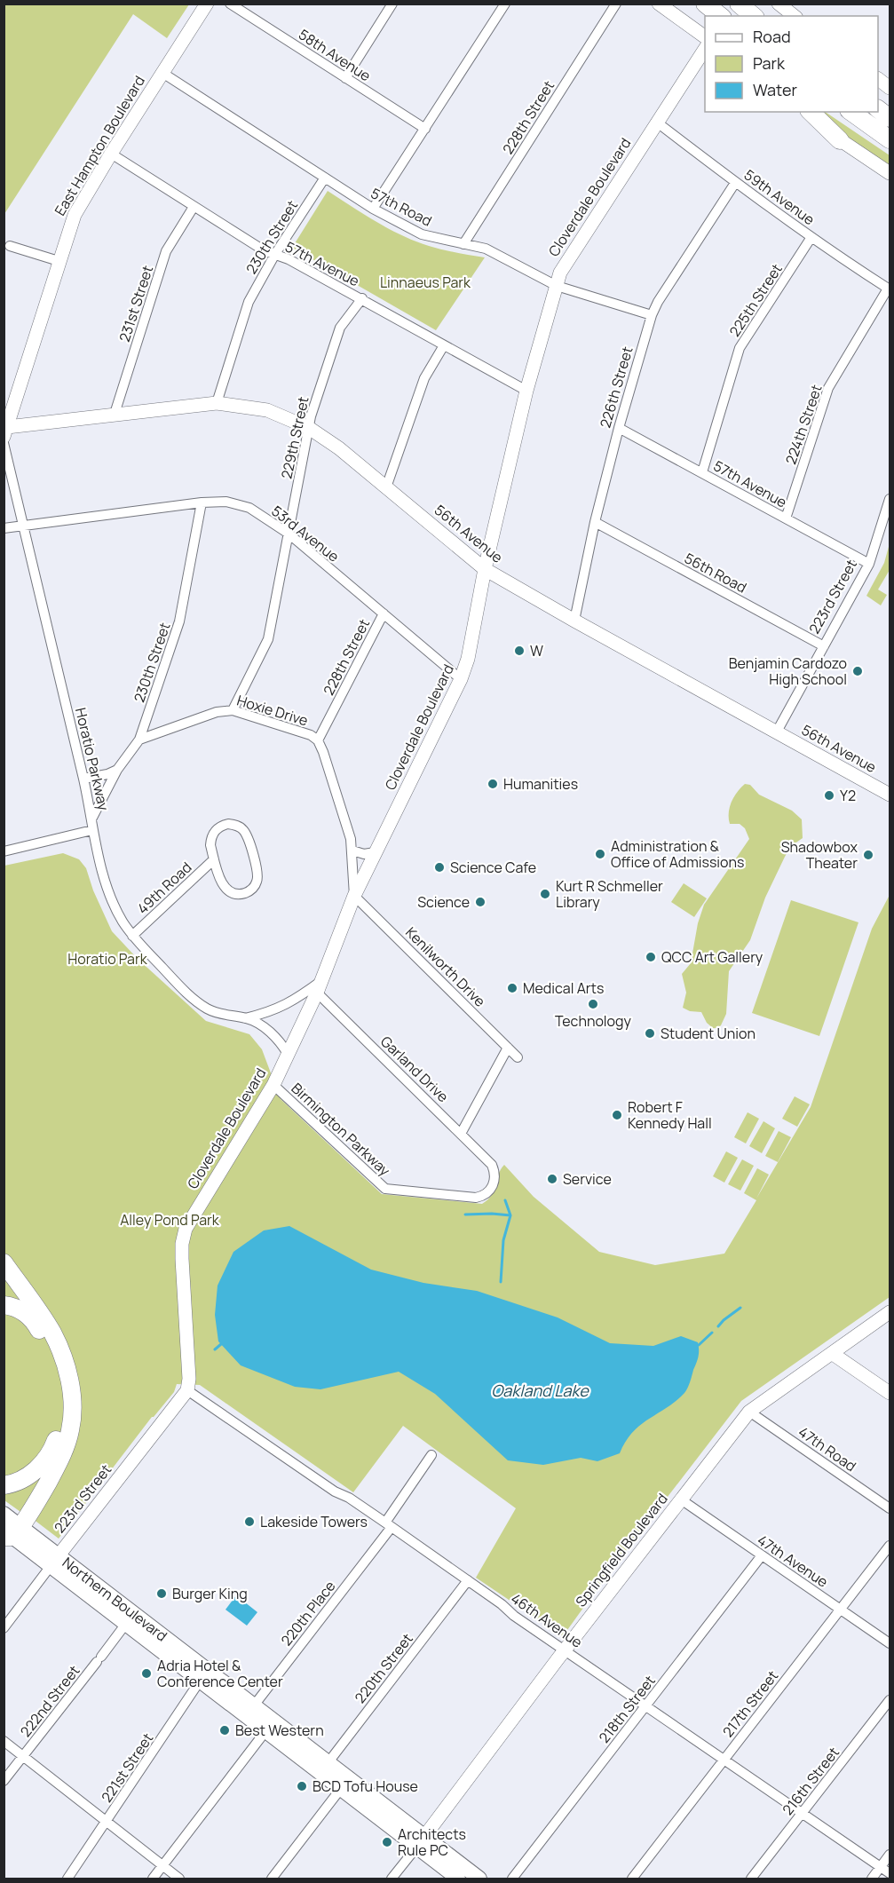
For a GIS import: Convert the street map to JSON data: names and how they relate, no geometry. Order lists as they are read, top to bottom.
{
  "streets": {
    "main road": ["Northern Boulevard"],
    "street": [
      "58th Avenue",
      "228th Street",
      "East Hampton Boulevard",
      "Cloverdale Boulevard",
      "59th Avenue",
      "57th Road",
      "230th Street",
      "57th Avenue",
      "225th Street",
      "231st Street",
      "226th Street",
      "224th Street",
      "229th Street",
      "53rd Avenue",
      "56th Avenue",
      "56th Road",
      "223rd Street",
      "Hoxie Drive",
      "Horatio Parkway",
      "49th Road",
      "Kenilworth Drive",
      "Garland Drive",
      "Birmington Parkway",
      "47th Road",
      "Springfield Boulevard",
      "47th Avenue",
      "220th Place",
      "46th Avenue",
      "220th Street",
      "222nd Street",
      "217th Street",
      "218th Street",
      "221st Street",
      "216th Street"
    ]
  },
  "crossings": [
    ["228th Street", "57th Road"],
    ["228th Street", "53rd Avenue"],
    ["228th Street", "Hoxie Drive"],
    ["East Hampton Boulevard", "57th Road"],
    ["East Hampton Boulevard", "57th Avenue"],
    ["East Hampton Boulevard", "56th Avenue"],
    ["Cloverdale Boulevard", "59th Avenue"],
    ["Cloverdale Boulevard", "57th Road"],
    ["Cloverdale Boulevard", "57th Avenue"],
    ["Cloverdale Boulevard", "53rd Avenue"],
    ["Cloverdale Boulevard", "56th Avenue"],
    ["Cloverdale Boulevard", "223rd Street"],
    ["Cloverdale Boulevard", "Hoxie Drive"],
    ["Cloverdale Boulevard", "Horatio Parkway"],
    ["Cloverdale Boulevard", "Kenilworth Drive"],
    ["Cloverdale Boulevard", "Garland Drive"],
    ["Cloverdale Boulevard", "Birmington Parkway"],
    ["Cloverdale Boulevard", "46th Avenue"],
    ["59th Avenue", "225th Street"],
    ["59th Avenue", "226th Street"],
    ["59th Avenue", "224th Street"],
    ["57th Road", "230th Street"],
    ["57th Road", "226th Street"],
    ["230th Street", "57th Avenue"],
    ["230th Street", "53rd Avenue"],
    ["230th Street", "56th Avenue"],
    ["230th Street", "Hoxie Drive"],
    ["230th Street", "Horatio Parkway"],
    ["57th Avenue", "225th Street"],
    ["57th Avenue", "231st Street"],
    ["57th Avenue", "226th Street"],
    ["57th Avenue", "224th Street"],
    ["57th Avenue", "229th Street"],
    ["57th Avenue", "223rd Street"],
    ["231st Street", "56th Avenue"],
    ["226th Street", "56th Avenue"],
    ["226th Street", "56th Road"],
    ["229th Street", "53rd Avenue"],
    ["229th Street", "56th Avenue"],
    ["229th Street", "Hoxie Drive"],
    ["53rd Avenue", "Horatio Parkway"],
    ["56th Avenue", "223rd Street"],
    ["56th Road", "223rd Street"],
    ["223rd Street", "Northern Boulevard"],
    ["223rd Street", "46th Avenue"],
    ["Hoxie Drive", "Kenilworth Drive"],
    ["Horatio Parkway", "49th Road"],
    ["Horatio Parkway", "Garland Drive"],
    ["Garland Drive", "Birmington Parkway"],
    ["47th Road", "Springfield Boulevard"],
    ["Springfield Boulevard", "47th Avenue"],
    ["Springfield Boulevard", "Northern Boulevard"],
    ["Springfield Boulevard", "46th Avenue"],
    ["47th Avenue", "217th Street"],
    ["47th Avenue", "218th Street"],
    ["Northern Boulevard", "220th Place"],
    ["Northern Boulevard", "220th Street"],
    ["Northern Boulevard", "222nd Street"],
    ["Northern Boulevard", "221st Street"],
    ["220th Place", "46th Avenue"],
    ["46th Avenue", "220th Street"],
    ["46th Avenue", "217th Street"],
    ["46th Avenue", "218th Street"],
    ["46th Avenue", "216th Street"]
  ],
  "water": ["Oakland Lake"],
  "parks": ["Linnaeus Park", "Horatio Park", "Alley Pond Park"],
  "places": [
    "W",
    "Benjamin Cardozo High School",
    "Humanities",
    "Y2",
    "Administration & Office of Admissions",
    "Shadowbox Theater",
    "Science Cafe",
    "Kurt R Schmeller Library",
    "Science",
    "QCC Art Gallery",
    "Medical Arts",
    "Technology",
    "Student Union",
    "Robert F Kennedy Hall",
    "Service",
    "Lakeside Towers",
    "Burger King",
    "Adria Hotel & Conference Center",
    "Best Western",
    "BCD Tofu House",
    "Architects Rule PC"
  ],
  "legend": ["Road", "Park", "Water"]
}
